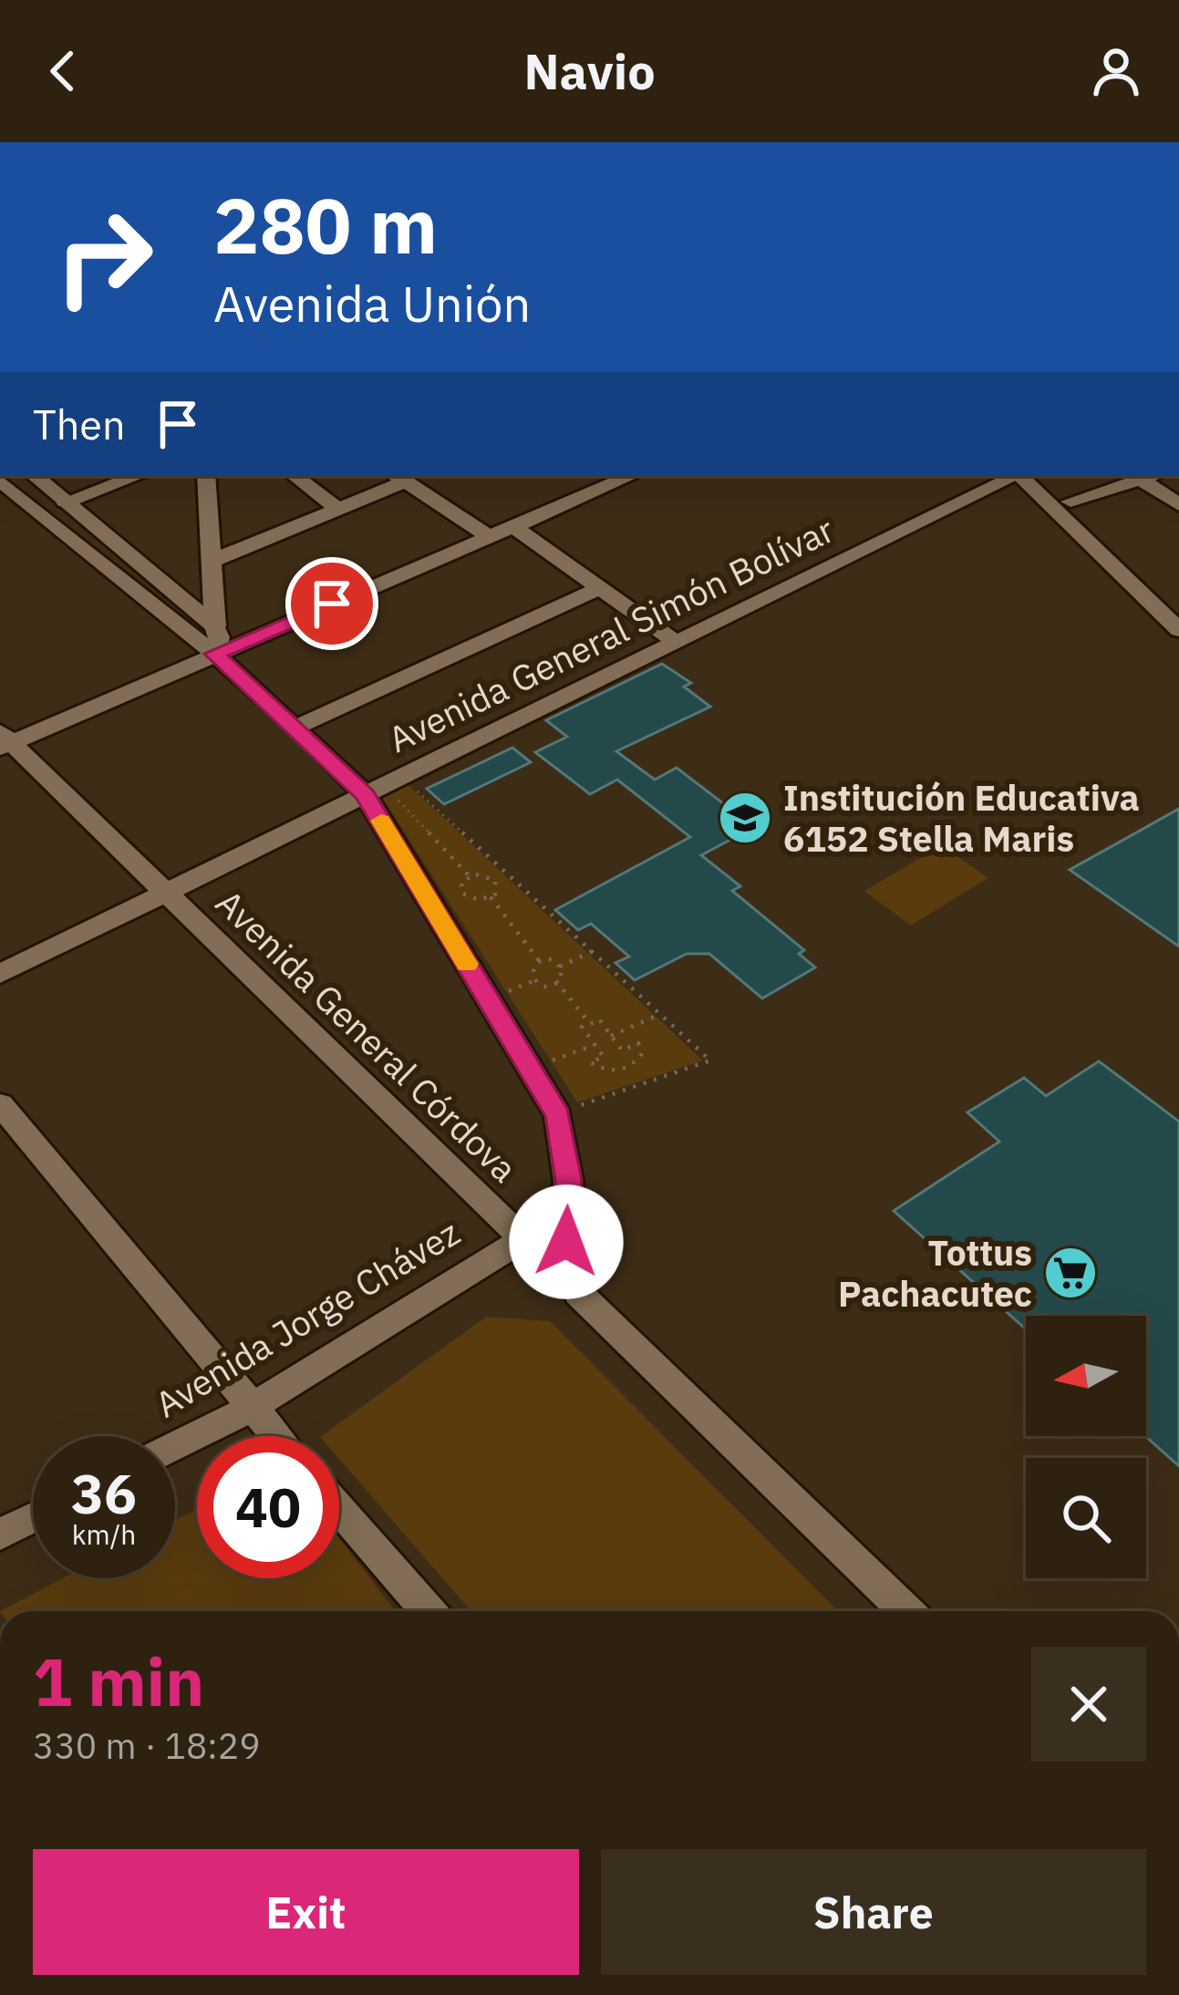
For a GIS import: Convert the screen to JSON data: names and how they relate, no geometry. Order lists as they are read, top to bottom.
{
  "streets": {
    "street": ["Avenida General Simón Bolívar", "Avenida General Córdova", "Avenida Jorge Chávez"]
  },
  "crossings": [
    ["Avenida General Simón Bolívar", "Avenida General Córdova"],
    ["Avenida General Córdova", "Avenida Jorge Chávez"]
  ],
  "places": {
    "school or university": ["Institución Educativa 6152 Stella Maris"],
    "supermarket": ["Tottus Pachacutec"]
  },
  "north": "left",
  "page": {
    "header": "Navio",
    "turn": ["280 m", "Avenida Unión"],
    "then": "Then",
    "speed": "36 km/h",
    "limit": "40",
    "heading": ["1 min", "330 m · 18:29"],
    "buttons": ["Exit", "Share"]
  }
}
